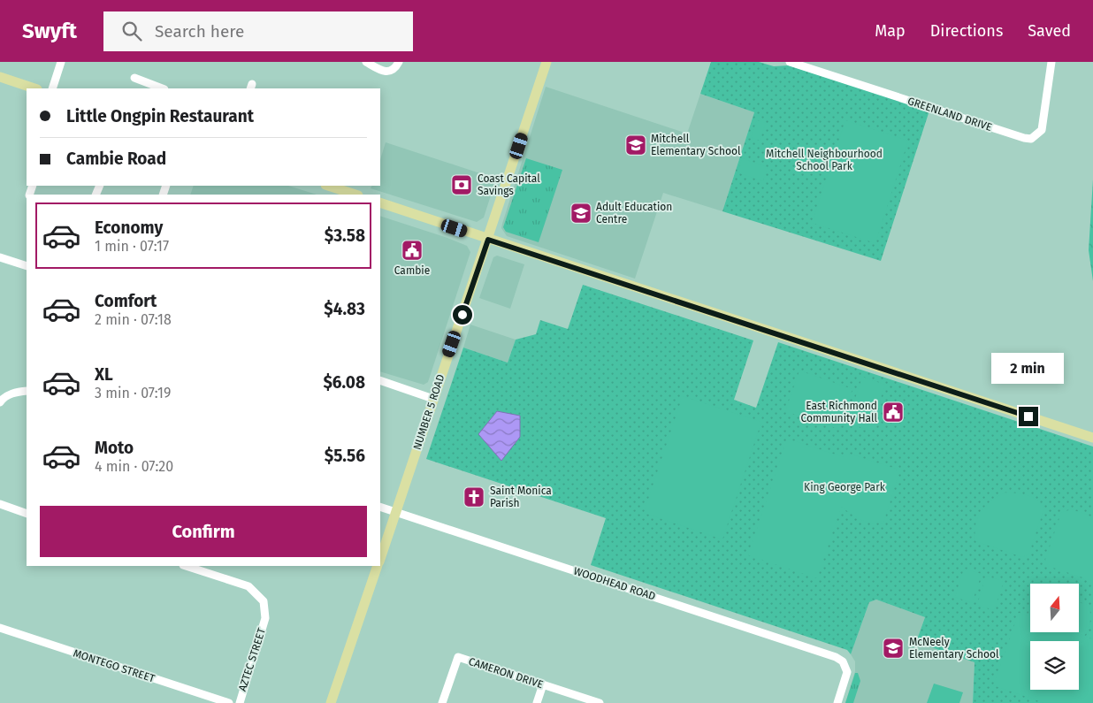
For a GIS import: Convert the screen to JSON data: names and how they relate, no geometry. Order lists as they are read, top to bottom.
{
  "streets": {
    "main road": ["NUMBER 5 ROAD"],
    "street": [
      "GREENLAND DRIVE",
      "WOODHEAD ROAD",
      "AZTEC STREET",
      "MONTEGO STREET",
      "CAMERON DRIVE"
    ]
  },
  "crossings": [
    ["NUMBER 5 ROAD", "WOODHEAD ROAD"]
  ],
  "parks": ["Mitchell Neighbourhood School Park", "King George Park"],
  "places": {
    "school or university": ["Mitchell Elementary School", "Adult Education Centre", "McNeely Elementary School"],
    "bank": ["Coast Capital Savings"],
    "public building": ["Cambie", "East Richmond Community Hall"],
    "church": ["Saint Monica Parish"]
  },
  "north": "top",
  "page": {
    "header": "Swyft",
    "search": "Search here",
    "nav": ["Map", "Directions", "Saved"],
    "banner": ["Little Ongpin Restaurant", "Cambie Road"],
    "list": [
      {
        "name": "Economy",
        "note": "1 min · 07:17",
        "value": "$3.58"
      },
      {
        "name": "Comfort",
        "note": "2 min · 07:18",
        "value": "$4.83"
      },
      {
        "name": "XL",
        "note": "3 min · 07:19",
        "value": "$6.08"
      },
      {
        "name": "Moto",
        "note": "4 min · 07:20",
        "value": "$5.56"
      }
    ],
    "bubble": "2 min",
    "buttons": "Confirm"
  }
}
